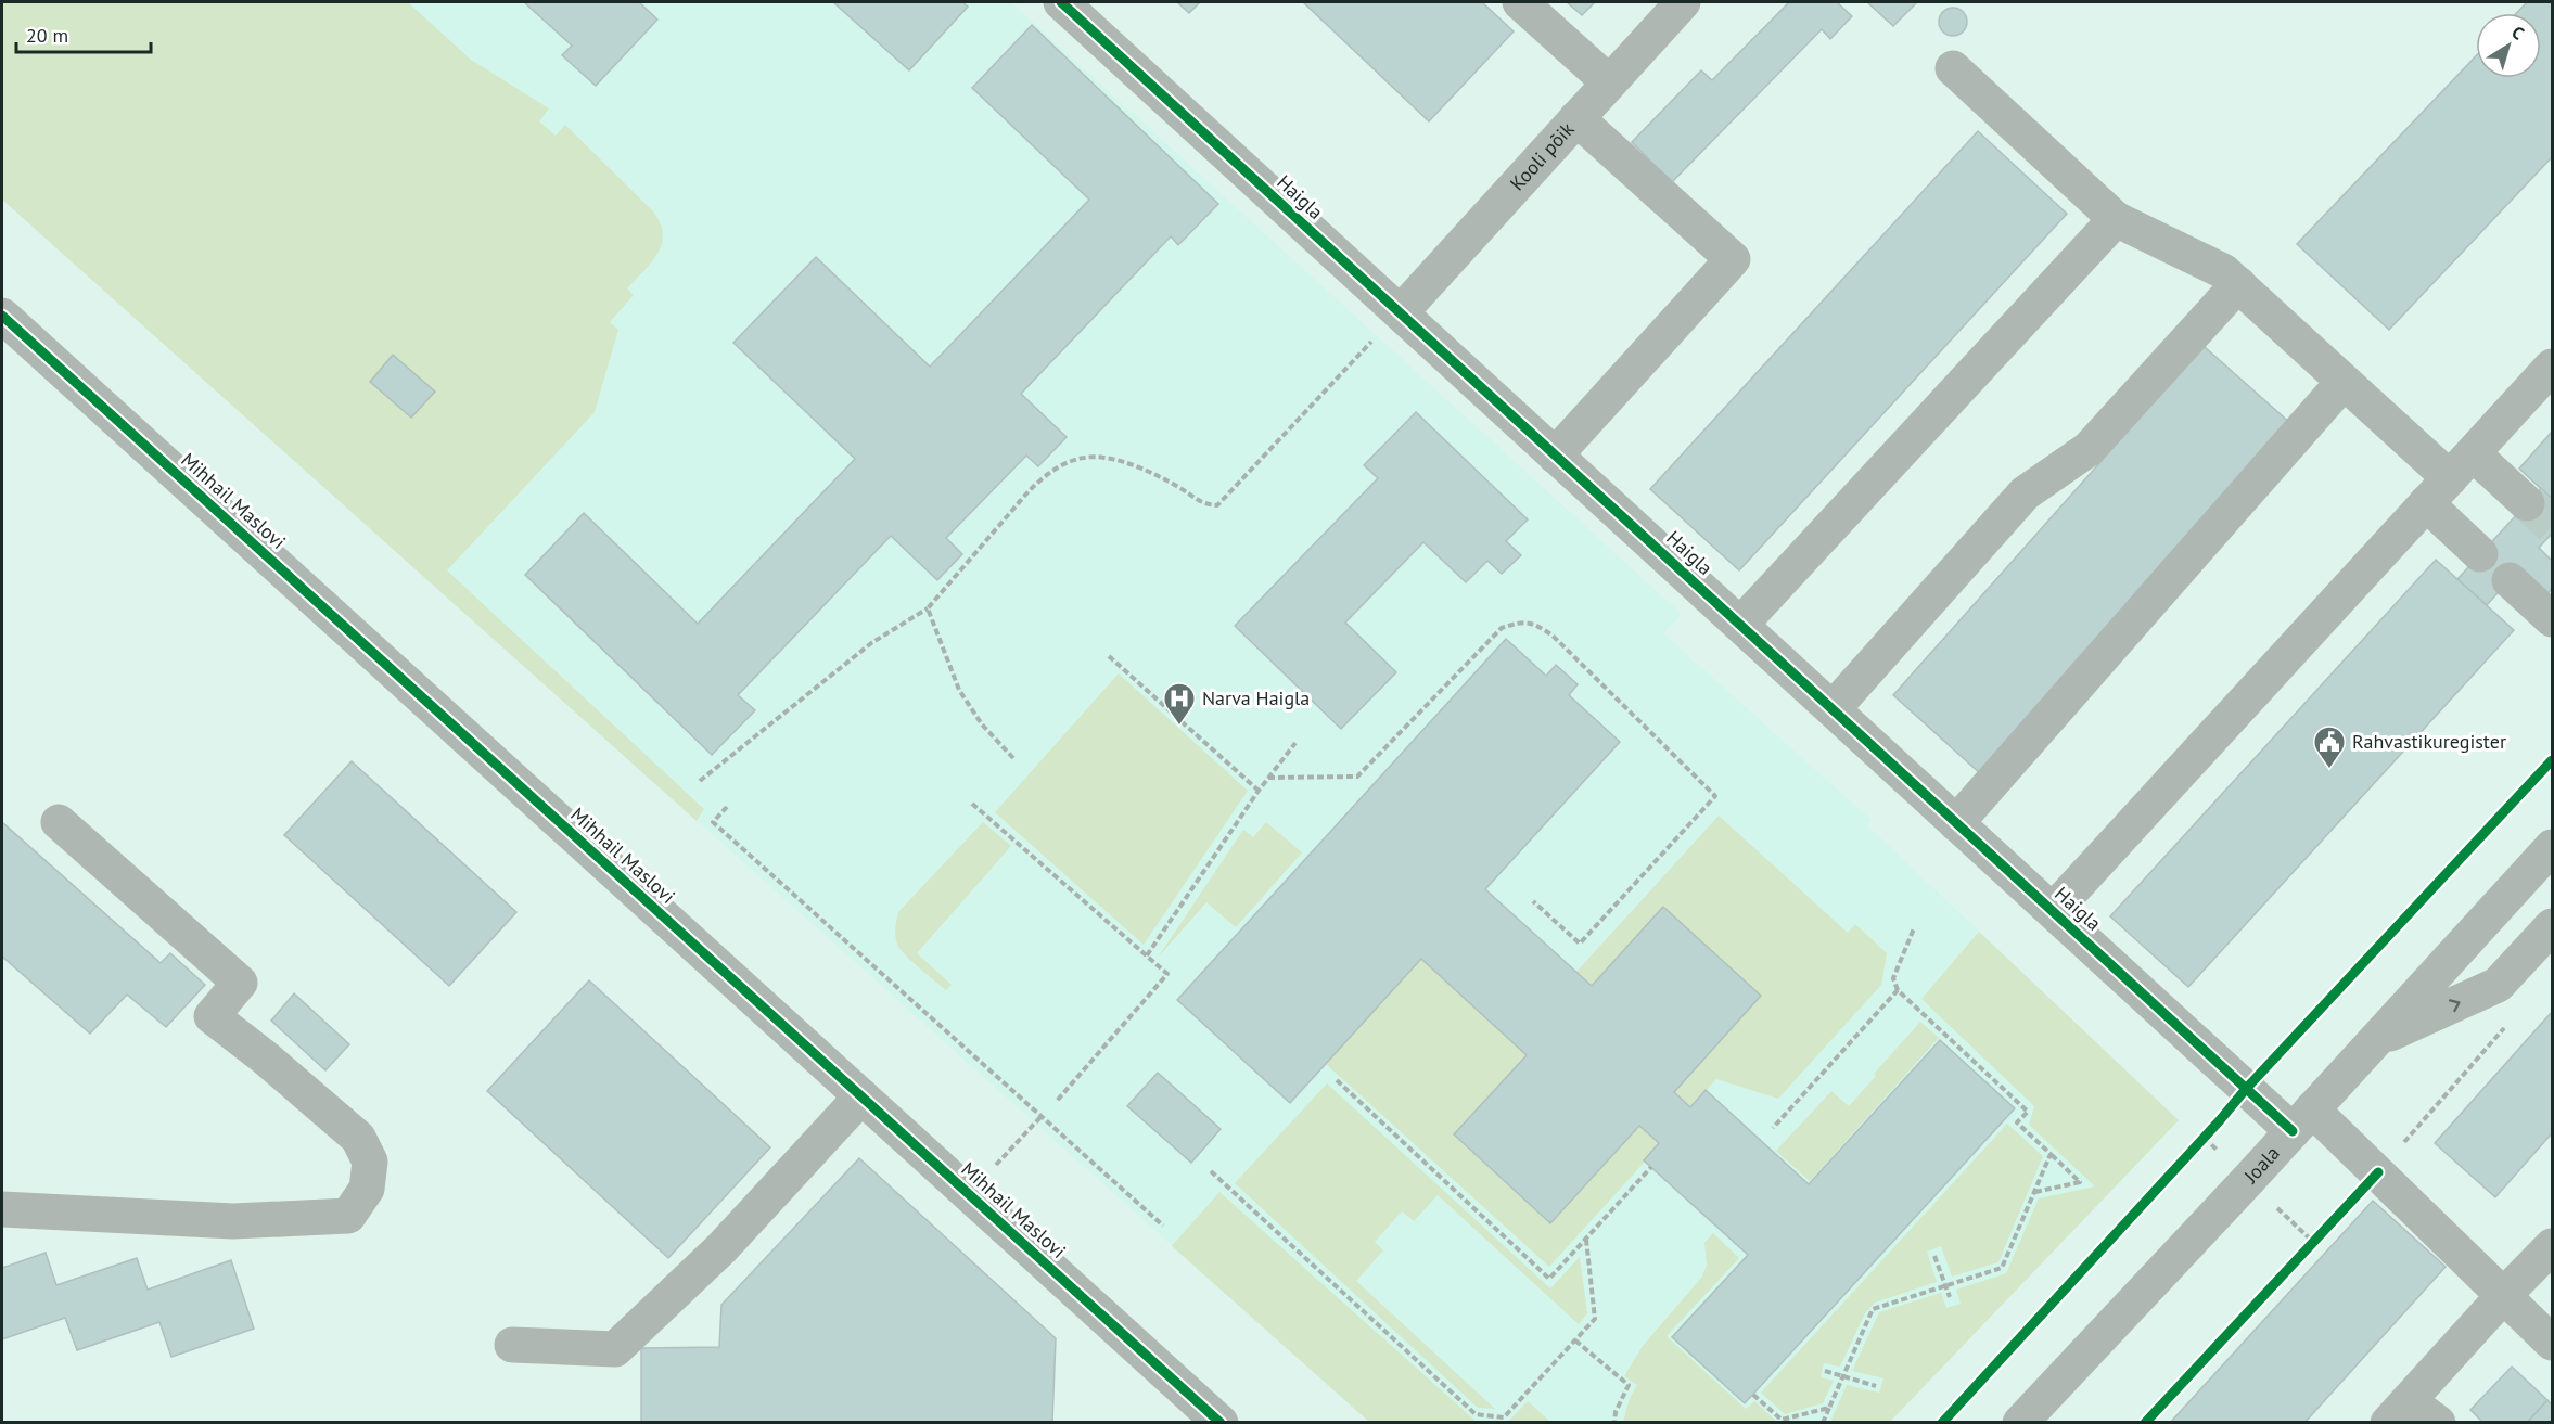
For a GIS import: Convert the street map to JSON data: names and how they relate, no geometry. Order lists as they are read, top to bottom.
{
  "streets": {
    "street": [
      "Kooli põik",
      "Haigla",
      "Mihhail Maslovi",
      "Joala"
    ]
  },
  "crossings": [
    ["Kooli põik", "Haigla"],
    ["Haigla", "Joala"]
  ],
  "places": {
    "hospital": ["Narva Haigla"],
    "public building": ["Rahvastikuregister"]
  },
  "scale_bar": "20 m",
  "north": "top right"
}
